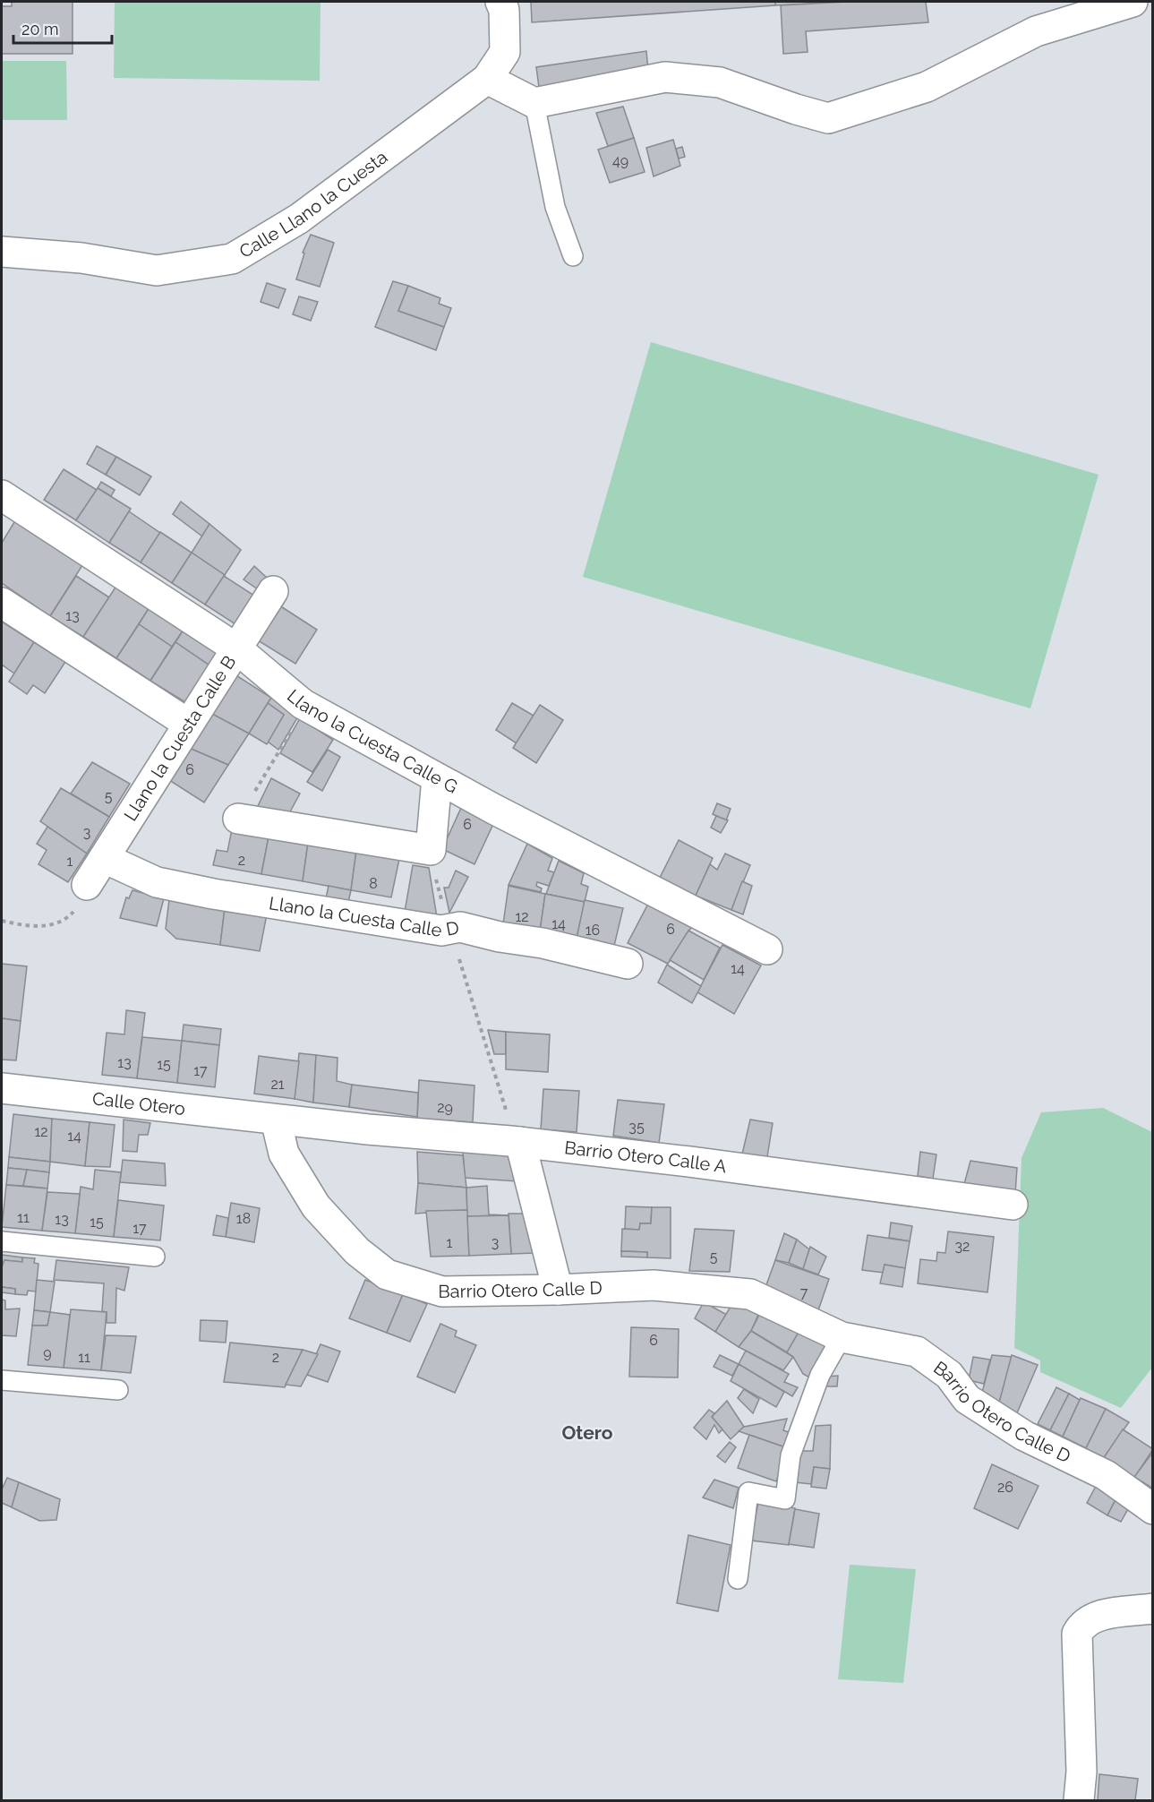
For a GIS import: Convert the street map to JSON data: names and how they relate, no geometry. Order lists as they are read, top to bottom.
{
  "streets": {
    "street": [
      "Calle Llano la Cuesta",
      "Llano la Cuesta Calle B",
      "Llano la Cuesta Calle G",
      "Llano la Cuesta Calle D",
      "Calle Otero",
      "Barrio Otero Calle A",
      "Barrio Otero Calle D"
    ]
  },
  "crossings": [
    ["Llano la Cuesta Calle B", "Llano la Cuesta Calle G"],
    ["Llano la Cuesta Calle B", "Llano la Cuesta Calle D"],
    ["Calle Otero", "Barrio Otero Calle A"],
    ["Calle Otero", "Barrio Otero Calle D"],
    ["Barrio Otero Calle A", "Barrio Otero Calle D"]
  ],
  "districts": ["Otero"],
  "house_numbers": [
    "49",
    "13",
    "6",
    "5",
    "6",
    "3",
    "2",
    "1",
    "8",
    "12",
    "14",
    "6",
    "16",
    "14",
    "13",
    "15",
    "17",
    "21",
    "29",
    "35",
    "12",
    "14",
    "11",
    "18",
    "13",
    "15",
    "17",
    "1",
    "3",
    "32",
    "5",
    "7",
    "6",
    "9",
    "11",
    "2",
    "26"
  ],
  "scale_bar": "20 m"
}
